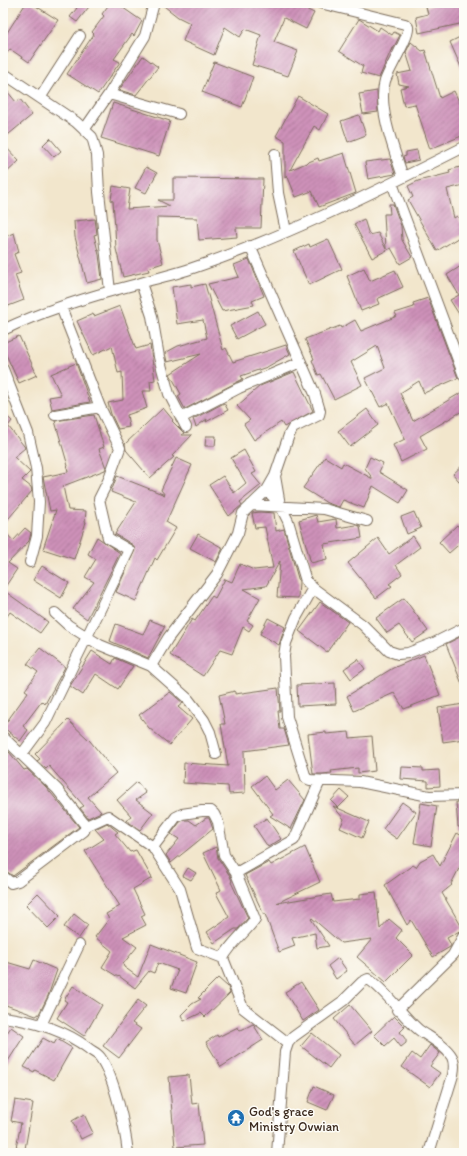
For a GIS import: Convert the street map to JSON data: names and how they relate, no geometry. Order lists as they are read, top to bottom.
{
  "places": {
    "temple": ["God's grace Ministry Ovwian"]
  }
}
